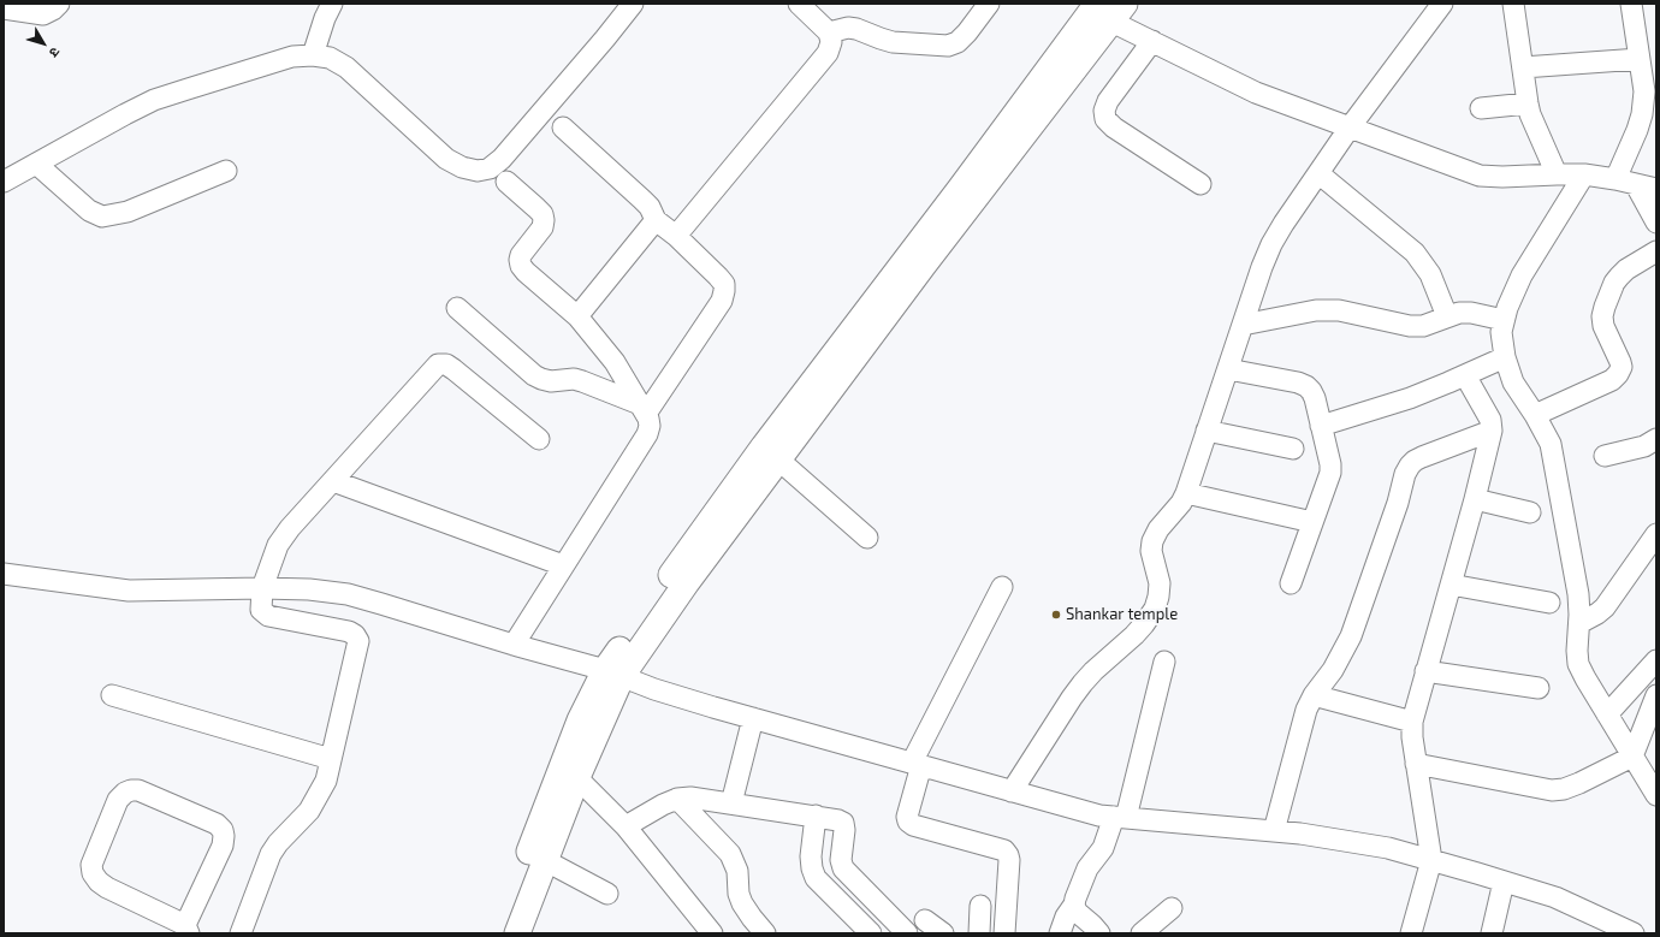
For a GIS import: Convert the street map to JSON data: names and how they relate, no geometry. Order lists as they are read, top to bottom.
{
  "places": ["Shankar temple"],
  "north": "bottom right"
}
